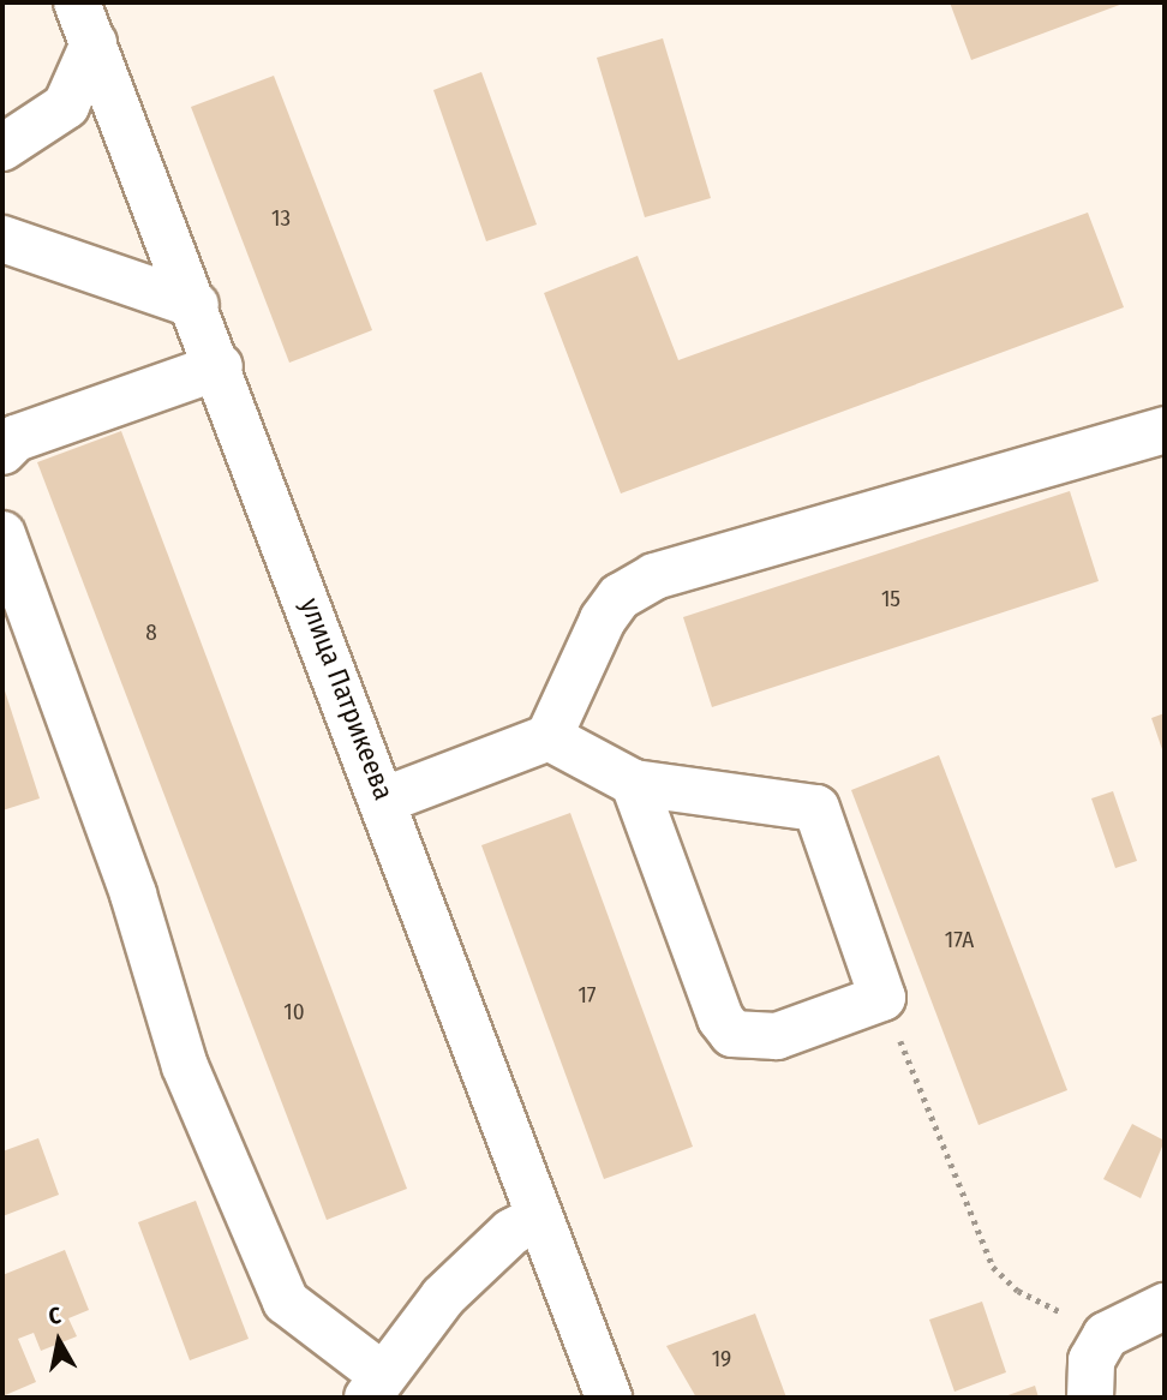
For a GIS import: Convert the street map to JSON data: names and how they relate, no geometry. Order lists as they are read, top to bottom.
{
  "streets": {
    "street": ["улица Патрикеева"]
  },
  "house_numbers": [
    "13",
    "15",
    "8",
    "17А",
    "17",
    "10",
    "19"
  ],
  "north": "top"
}
